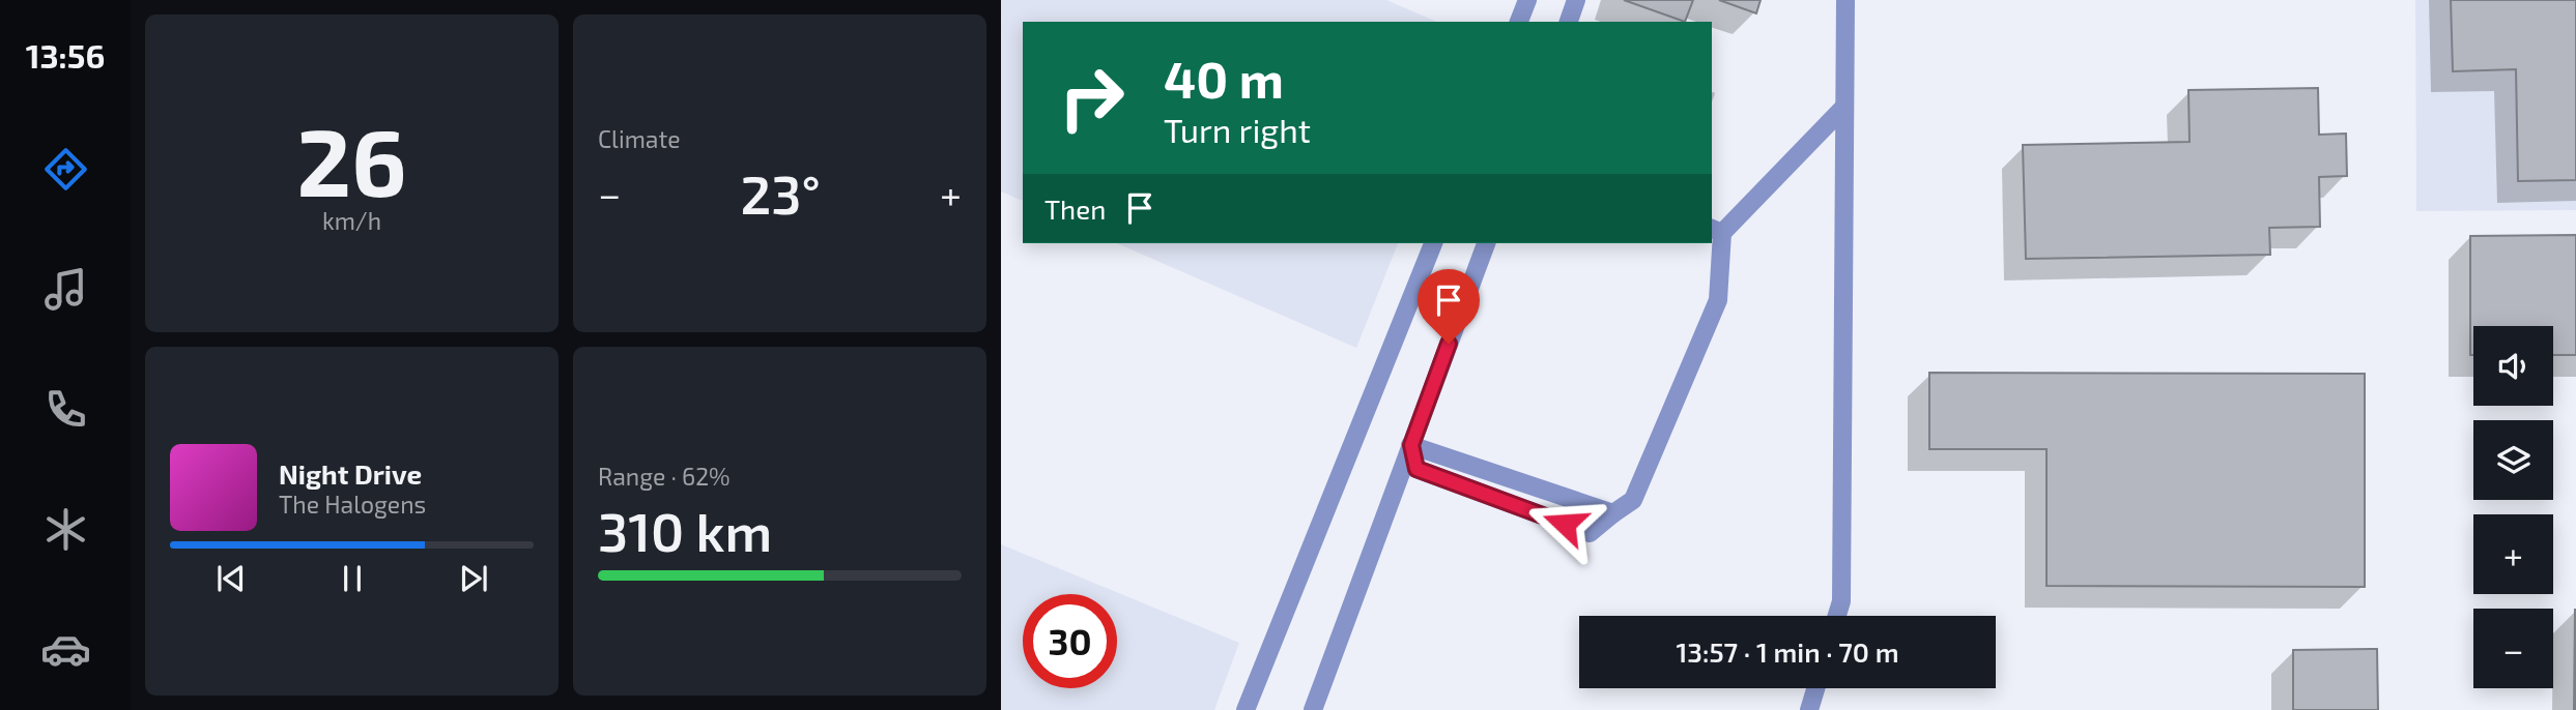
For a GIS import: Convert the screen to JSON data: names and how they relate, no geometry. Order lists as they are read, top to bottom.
{
  "page": {
    "tabs": "13:56",
    "tile": [
      ["26", "km/h"],
      "Climate",
      ["Range · 62%", "310 km"]
    ],
    "turn": ["40 m", "Turn right"],
    "heat": ["−", "23°", "+"],
    "then": "Then",
    "map_buttons": ["+", "−"],
    "song": ["Night Drive", "The Halogens"],
    "limit": "30",
    "trip": "13:57 · 1 min · 70 m"
  }
}
